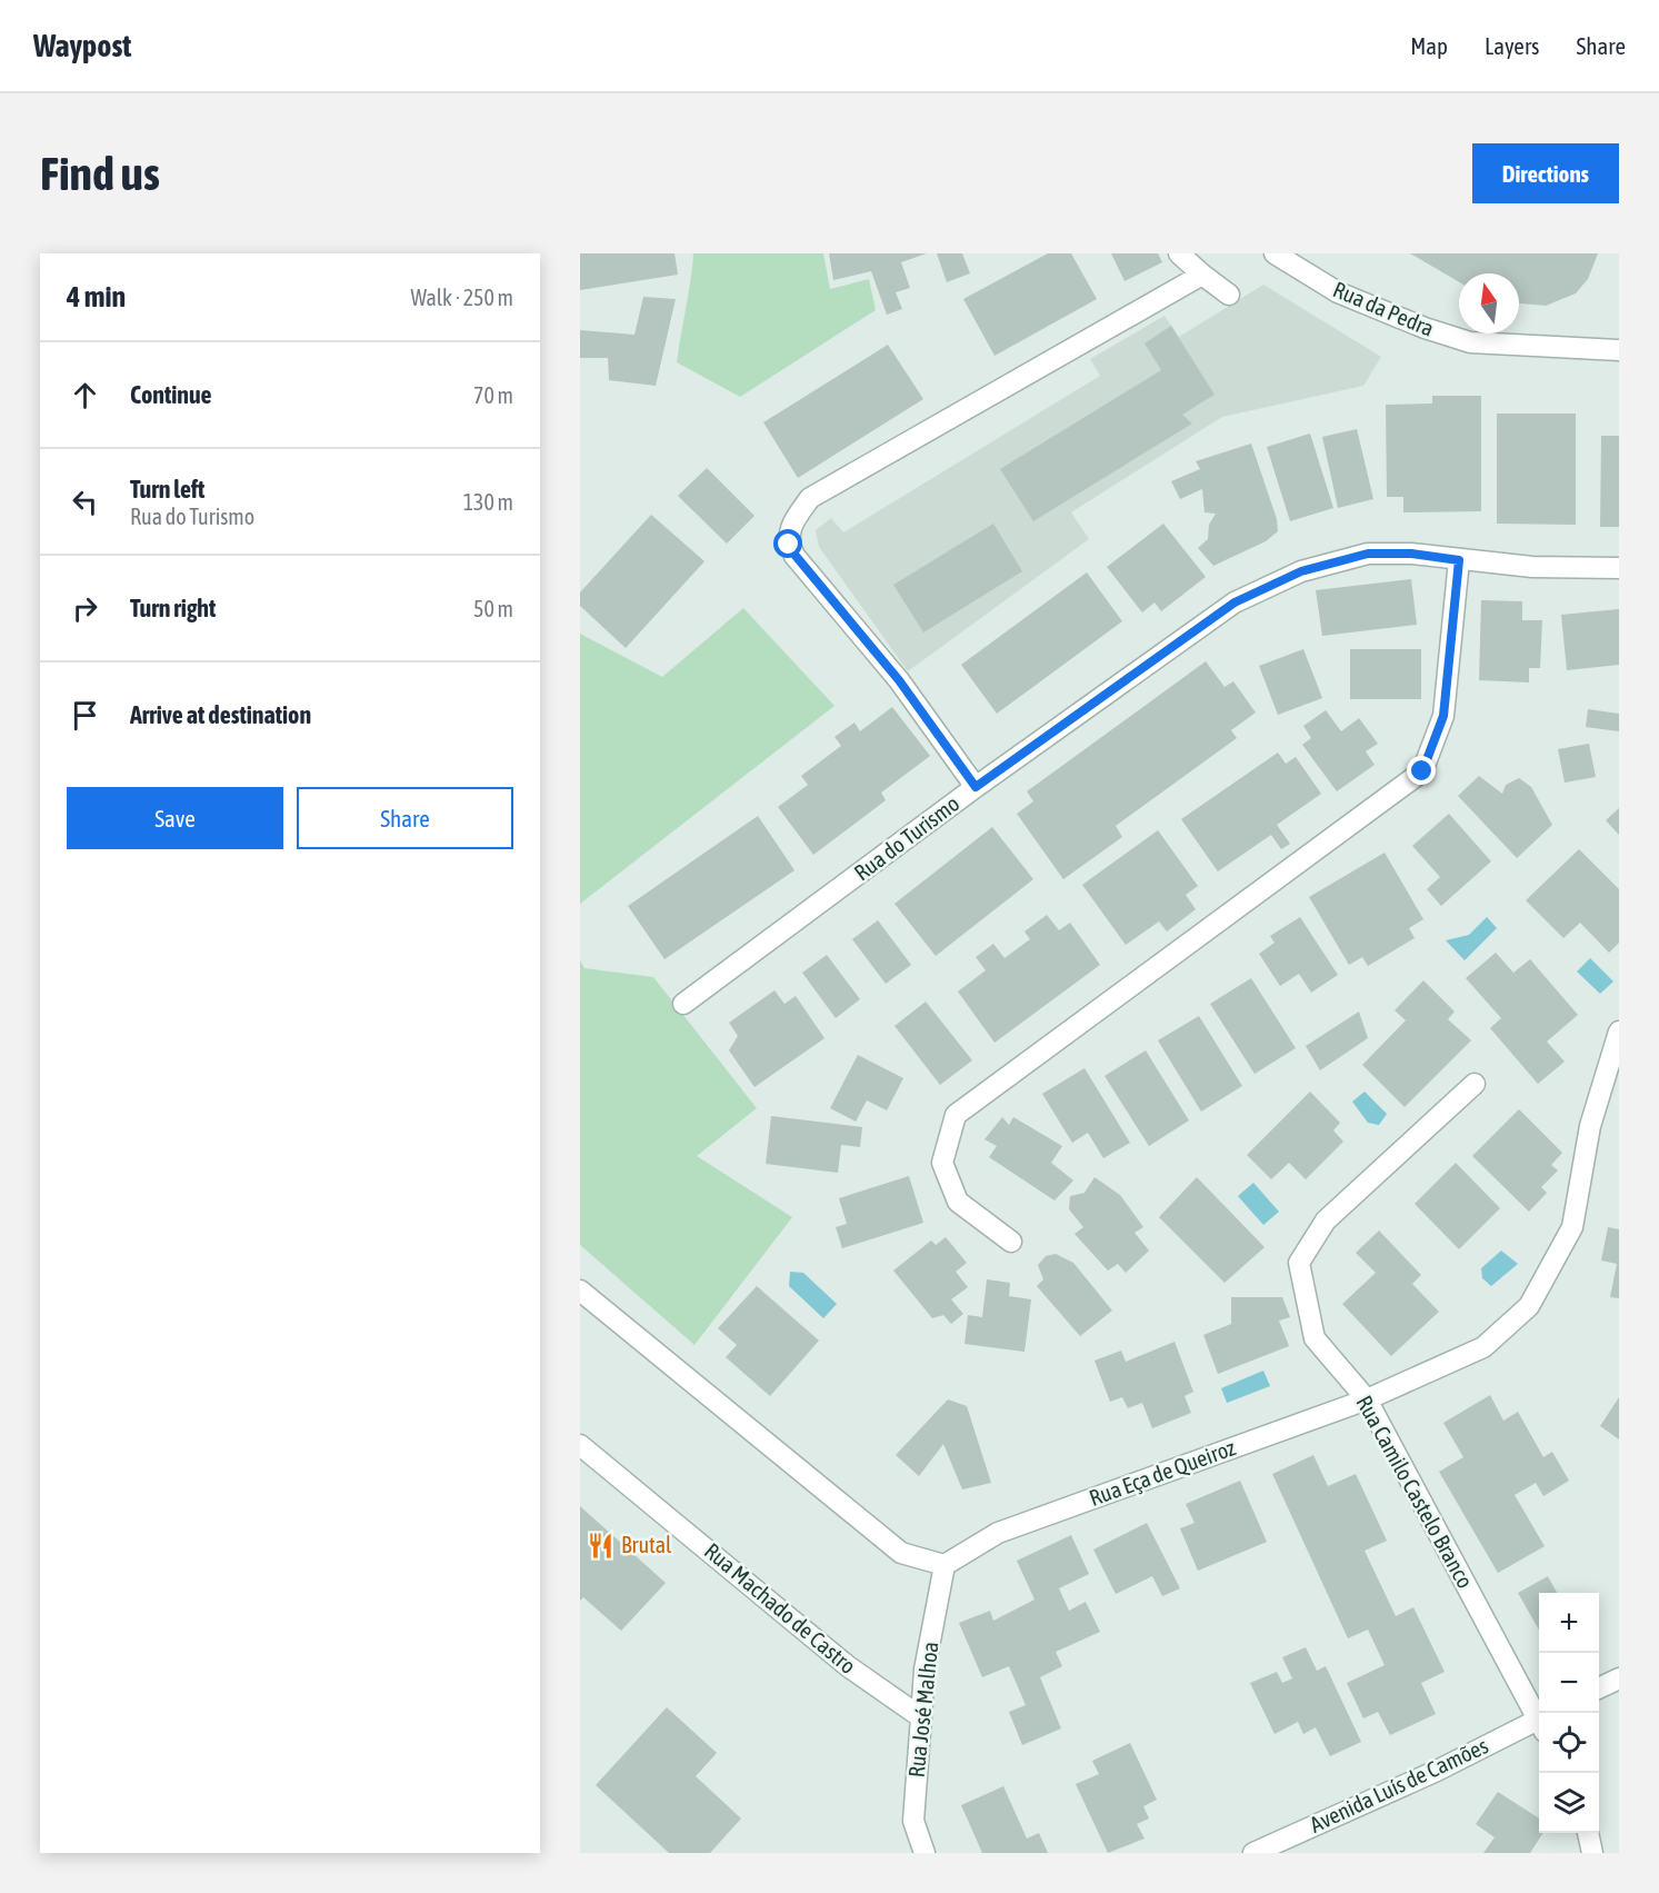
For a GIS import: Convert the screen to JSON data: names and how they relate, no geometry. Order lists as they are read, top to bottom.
{
  "streets": {
    "street": [
      "Rua da Pedra",
      "Rua do Turismo",
      "Rua Eça de Queiroz",
      "Rua Camilo Castelo Branco",
      "Rua Machado de Castro",
      "Rua José Malhoa",
      "Avenida Luís de Camões"
    ]
  },
  "crossings": [
    ["Rua Eça de Queiroz", "Rua Camilo Castelo Branco"],
    ["Rua Eça de Queiroz", "Rua José Malhoa"],
    ["Rua Machado de Castro", "Rua José Malhoa"]
  ],
  "places": {
    "restaurant": ["Brutal"]
  },
  "north": "top",
  "page": {
    "header": "Waypost",
    "nav": ["Map", "Layers", "Share"],
    "buttons": [
      "Directions",
      ["Save", "Share"]
    ],
    "title": "Find us",
    "heading": ["4 min", "Walk · 250 m"],
    "list": [
      ["Continue", "70 m"],
      ["Turn left", "Rua do Turismo", "130 m"],
      ["Turn right", "50 m"],
      "Arrive at destination"
    ],
    "map_buttons": ["+", "−"]
  }
}
